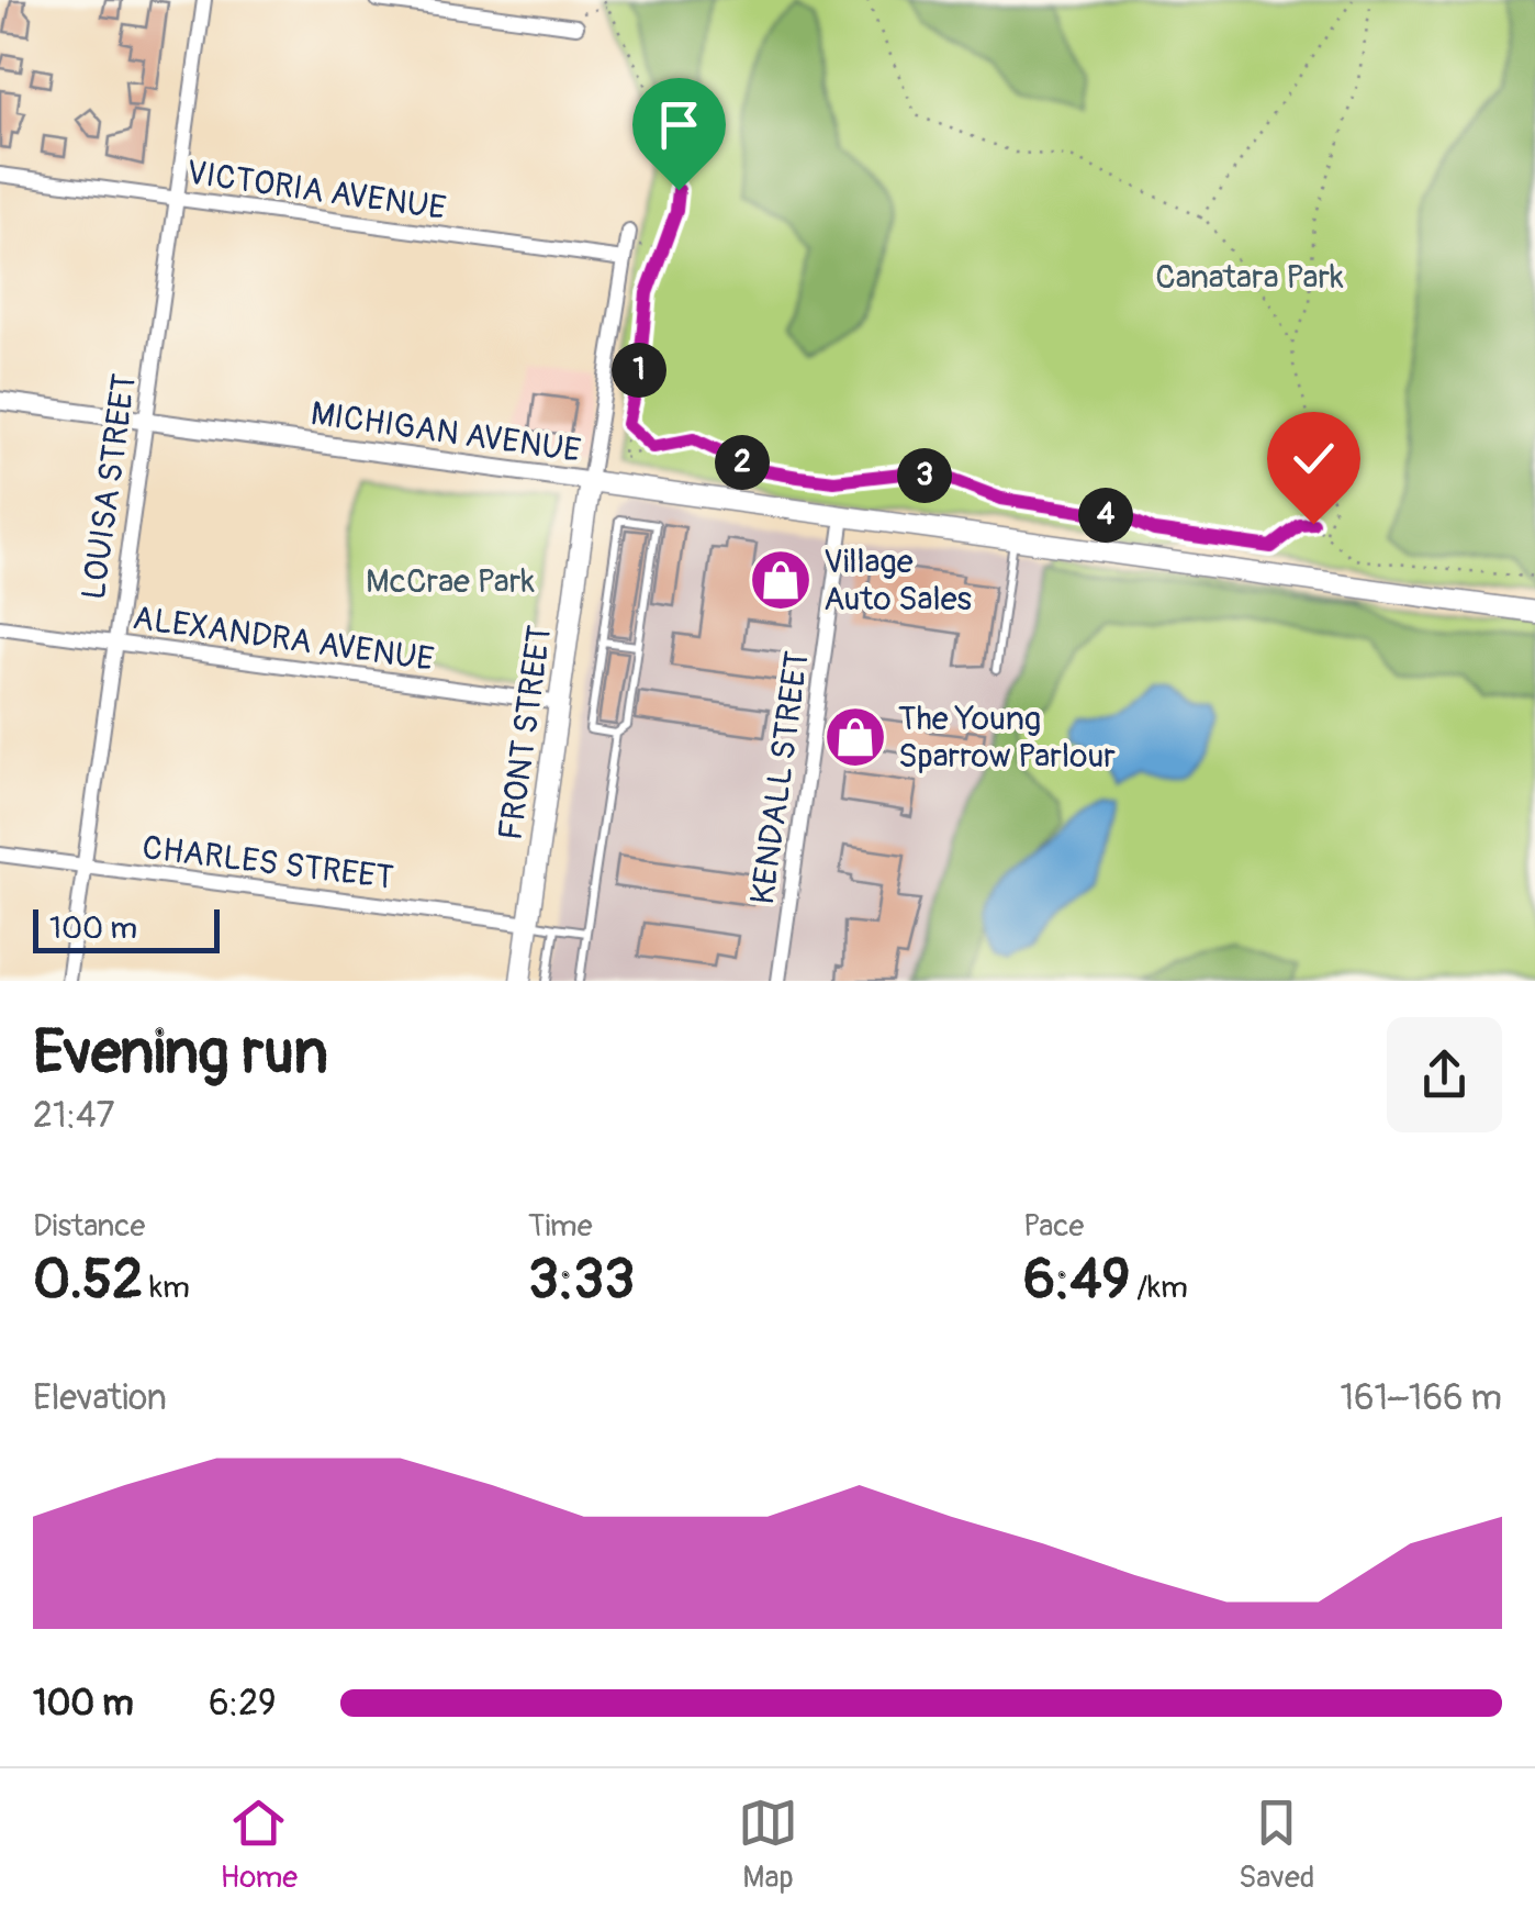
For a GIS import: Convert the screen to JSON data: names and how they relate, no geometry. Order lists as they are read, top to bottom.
{
  "streets": {
    "main road": ["MICHIGAN AVENUE", "FRONT STREET"],
    "street": [
      "VICTORIA AVENUE",
      "LOUISA STREET",
      "ALEXANDRA AVENUE",
      "KENDALL STREET",
      "CHARLES STREET"
    ]
  },
  "crossings": [
    ["VICTORIA AVENUE", "LOUISA STREET"],
    ["VICTORIA AVENUE", "FRONT STREET"],
    ["MICHIGAN AVENUE", "LOUISA STREET"],
    ["MICHIGAN AVENUE", "FRONT STREET"],
    ["MICHIGAN AVENUE", "KENDALL STREET"],
    ["LOUISA STREET", "ALEXANDRA AVENUE"],
    ["LOUISA STREET", "CHARLES STREET"],
    ["ALEXANDRA AVENUE", "FRONT STREET"],
    ["FRONT STREET", "CHARLES STREET"]
  ],
  "parks": ["Canatara Park", "McCrae Park"],
  "places": {
    "shop": ["Village Auto Sales", "The Young Sparrow Parlour"]
  },
  "scale_bar": "100 m",
  "page": {
    "pins": [
      "1",
      "2",
      "3",
      "4"
    ],
    "scale": "100 m",
    "heading": ["Evening run", "21:47"],
    "stats": [
      ["Distance", "0.52 km"],
      ["Time", "3:33"],
      ["Pace", "6:49 /km"]
    ],
    "chart": ["Elevation", "161–166 m"],
    "list": [
      {
        "name": "100 m",
        "note": "6:29"
      }
    ],
    "tabs": ["Home", "Map", "Saved"]
  }
}
